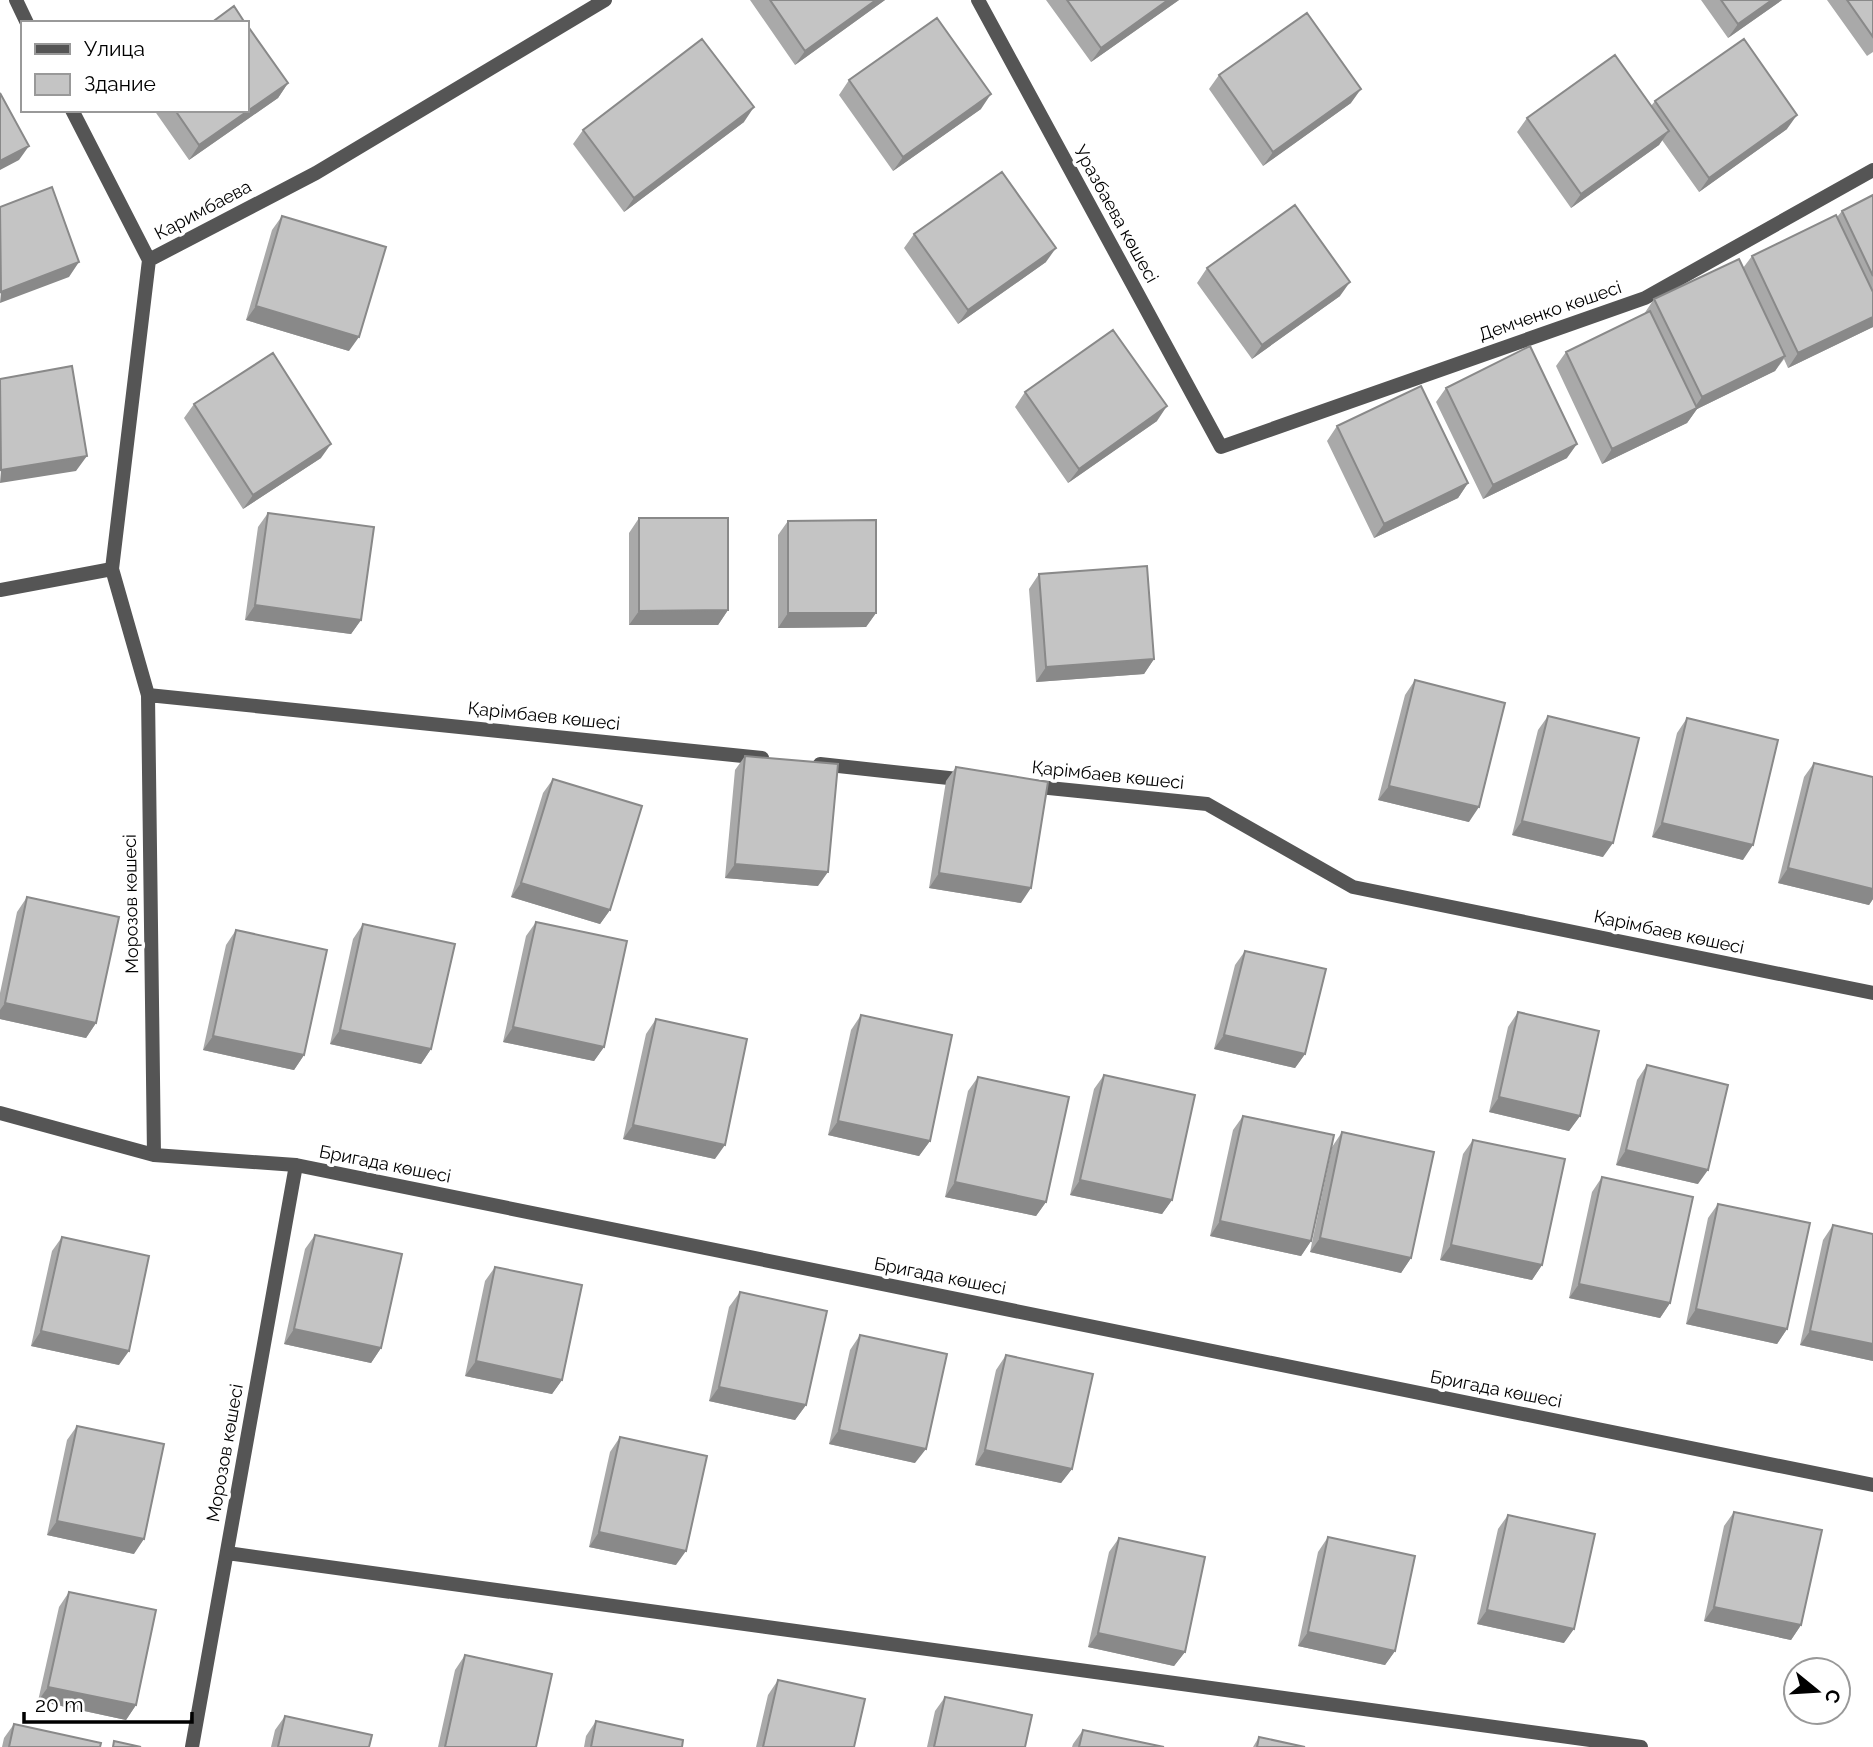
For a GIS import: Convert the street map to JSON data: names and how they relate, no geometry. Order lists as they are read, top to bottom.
{
  "streets": {
    "street": [
      "Каримбаева",
      "Уразбаева көшесі",
      "Демченко көшесі",
      "Қарімбаев көшесі",
      "Морозов көшесі",
      "Бригада көшесі"
    ]
  },
  "crossings": [
    ["Уразбаева көшесі", "Демченко көшесі"],
    ["Қарімбаев көшесі", "Морозов көшесі"],
    ["Морозов көшесі", "Бригада көшесі"]
  ],
  "legend": ["Улица", "Здание"],
  "scale_bar": "20 m",
  "north": "right"
}
